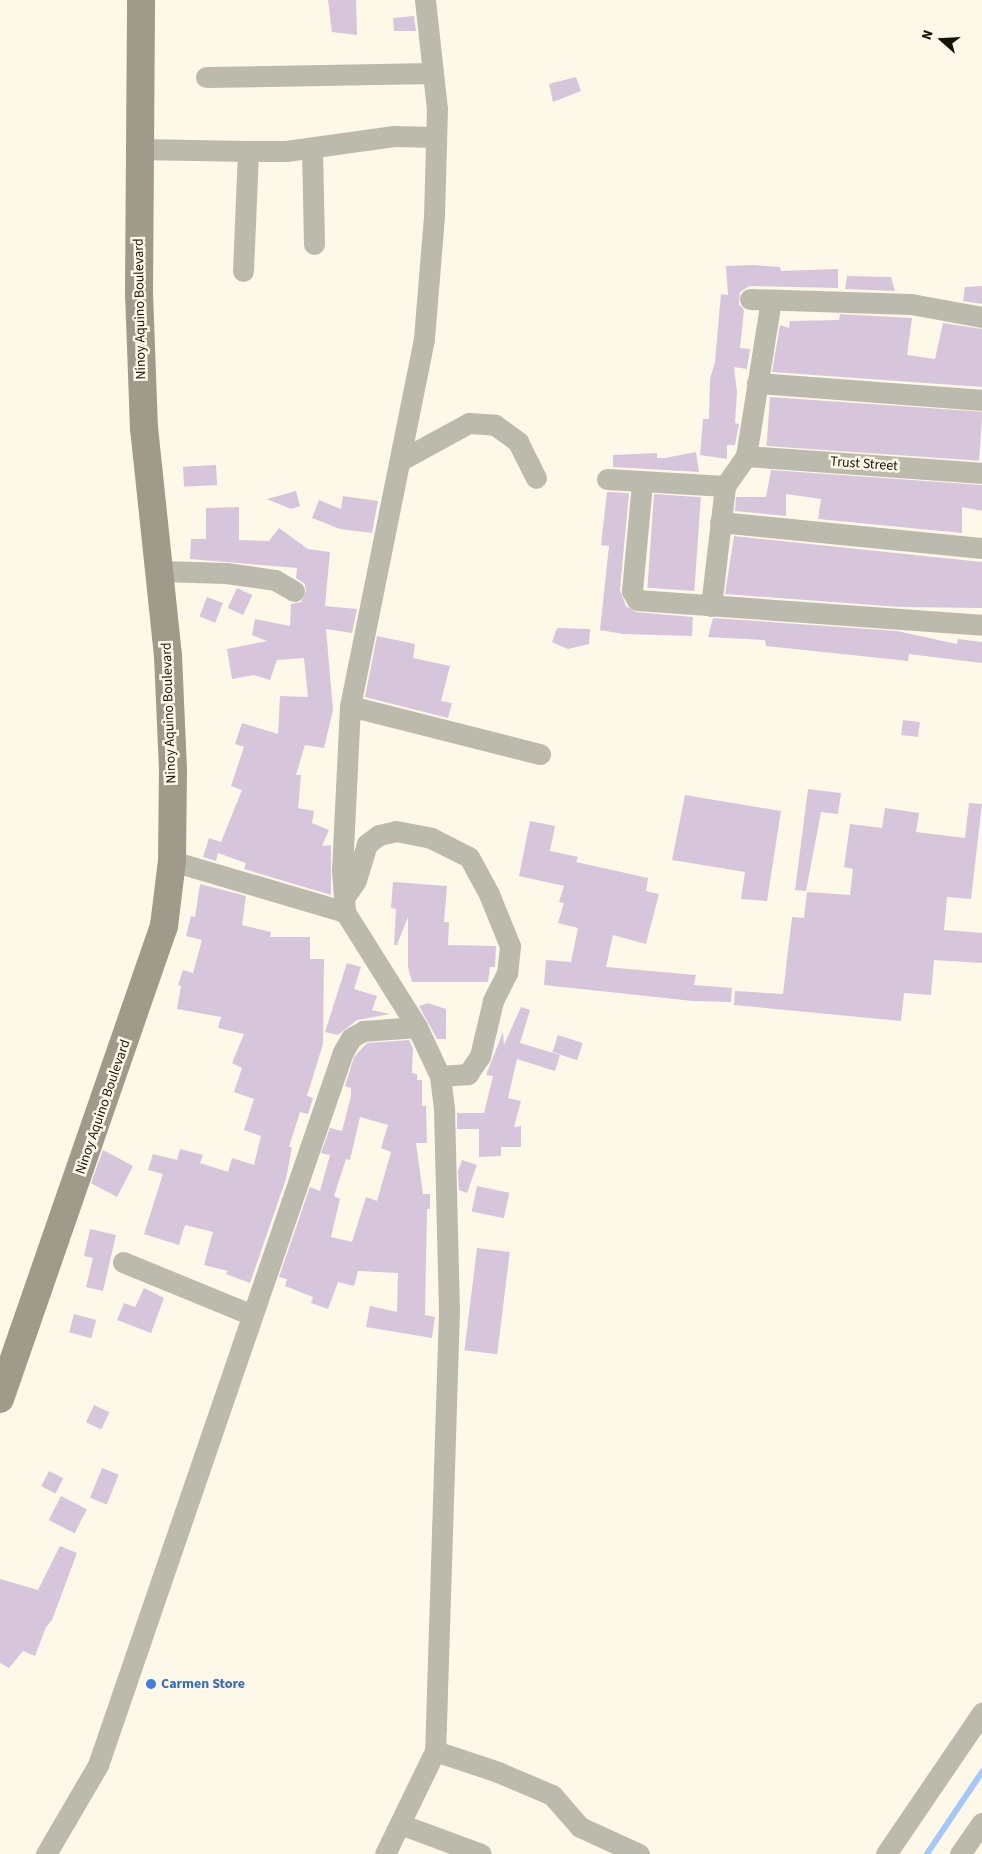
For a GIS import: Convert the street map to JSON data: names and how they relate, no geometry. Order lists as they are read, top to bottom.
{
  "streets": {
    "main road": ["Ninoy Aquino Boulevard"],
    "street": ["Trust Street"]
  },
  "places": ["Carmen Store"],
  "north": "left"
}
